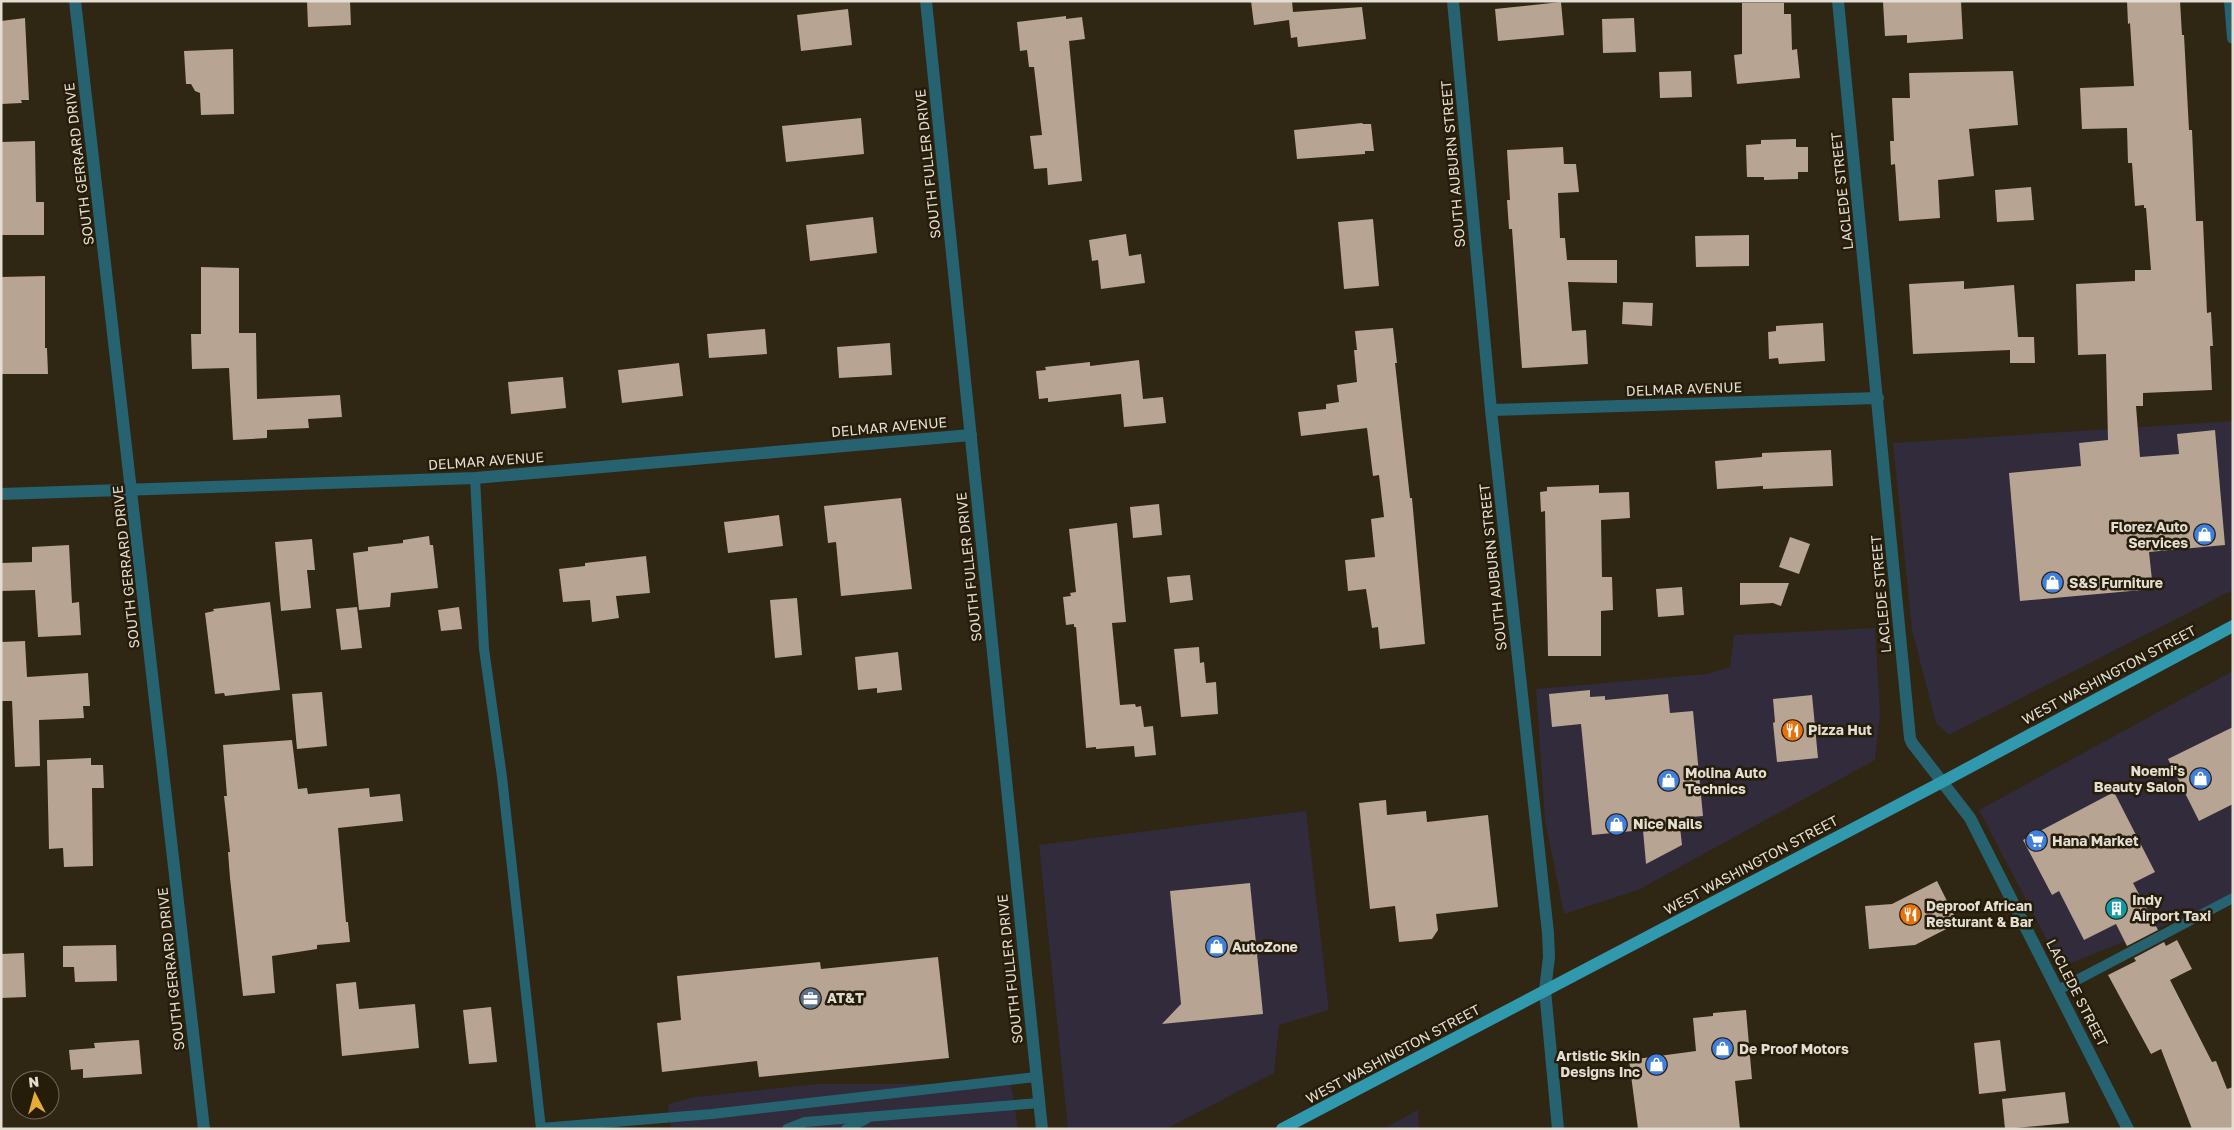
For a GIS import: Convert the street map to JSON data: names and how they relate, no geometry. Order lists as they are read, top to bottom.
{
  "streets": {
    "main road": ["WEST WASHINGTON STREET"],
    "street": [
      "SOUTH GERRARD DRIVE",
      "SOUTH FULLER DRIVE",
      "SOUTH AUBURN STREET",
      "LACLEDE STREET",
      "DELMAR AVENUE"
    ]
  },
  "crossings": [
    ["SOUTH GERRARD DRIVE", "DELMAR AVENUE"],
    ["SOUTH FULLER DRIVE", "DELMAR AVENUE"],
    ["SOUTH AUBURN STREET", "DELMAR AVENUE"],
    ["SOUTH AUBURN STREET", "WEST WASHINGTON STREET"],
    ["LACLEDE STREET", "DELMAR AVENUE"],
    ["LACLEDE STREET", "WEST WASHINGTON STREET"]
  ],
  "places": {
    "shop": [
      "Florez Auto Services",
      "S&S Furniture",
      "Noemi's Beauty Salon",
      "Molina Auto Technics",
      "Nice Nails",
      "AutoZone",
      "De Proof Motors",
      "Artistic Skin Designs Inc"
    ],
    "restaurant": ["Pizza Hut", "Deproof African Resturant & Bar"],
    "supermarket": ["Hana Market"],
    "building": ["Indy Airport Taxi"],
    "office": ["AT&T"]
  },
  "north": "top"
}
